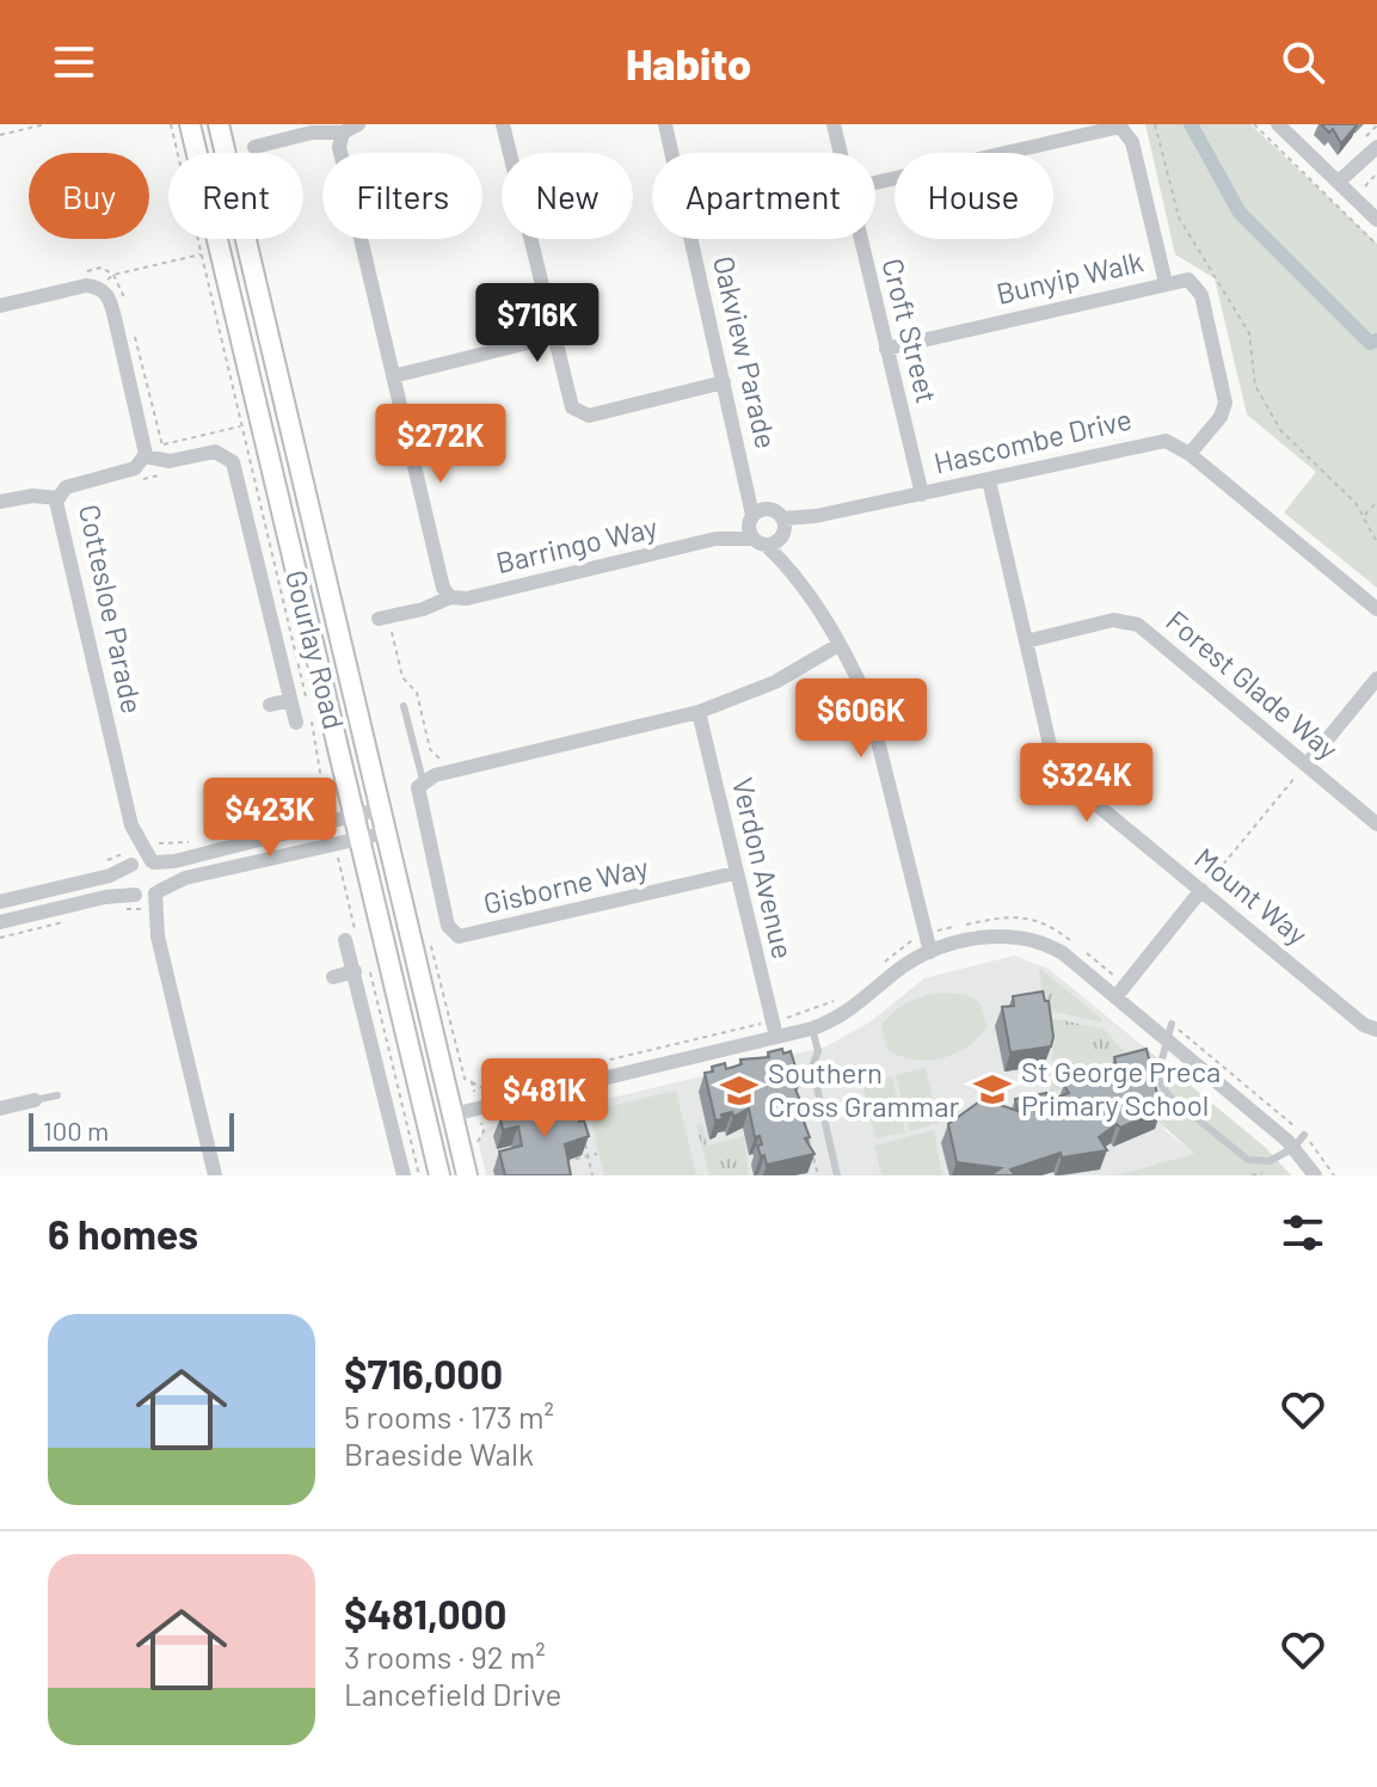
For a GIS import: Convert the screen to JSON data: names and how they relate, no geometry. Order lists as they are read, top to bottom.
{
  "streets": {
    "main road": ["Gourlay Road"],
    "street": [
      "Bunyip Walk",
      "Croft Street",
      "Oakview Parade",
      "Hascombe Drive",
      "Barringo Way",
      "Cottesloe Parade",
      "Forest Glade Way",
      "Verdon Avenue",
      "Gisborne Way",
      "Mount Way"
    ]
  },
  "crossings": [
    ["Bunyip Walk", "Croft Street"],
    ["Bunyip Walk", "Hascombe Drive"],
    ["Croft Street", "Hascombe Drive"],
    ["Oakview Parade", "Hascombe Drive"],
    ["Oakview Parade", "Barringo Way"],
    ["Hascombe Drive", "Barringo Way"],
    ["Hascombe Drive", "Mount Way"],
    ["Forest Glade Way", "Mount Way"],
    ["Verdon Avenue", "Gisborne Way"]
  ],
  "places": {
    "school or university": ["St George Preca Primary School", "Southern Cross Grammar"]
  },
  "scale_bar": "100 m",
  "page": {
    "header": "Habito",
    "chip": [
      "Buy",
      "Rent",
      "Filters",
      "New",
      "Apartment",
      "House"
    ],
    "price": [
      "$716K",
      "$272K",
      "$606K",
      "$324K",
      "$423K",
      "$481K"
    ],
    "scale": "100 m",
    "heading": "6 homes",
    "list": [
      {
        "name": "$716,000",
        "note": "5 rooms · 173 m² · Braeside Walk"
      },
      {
        "name": "$481,000",
        "note": "3 rooms · 92 m² · Lancefield Drive"
      }
    ]
  }
}
